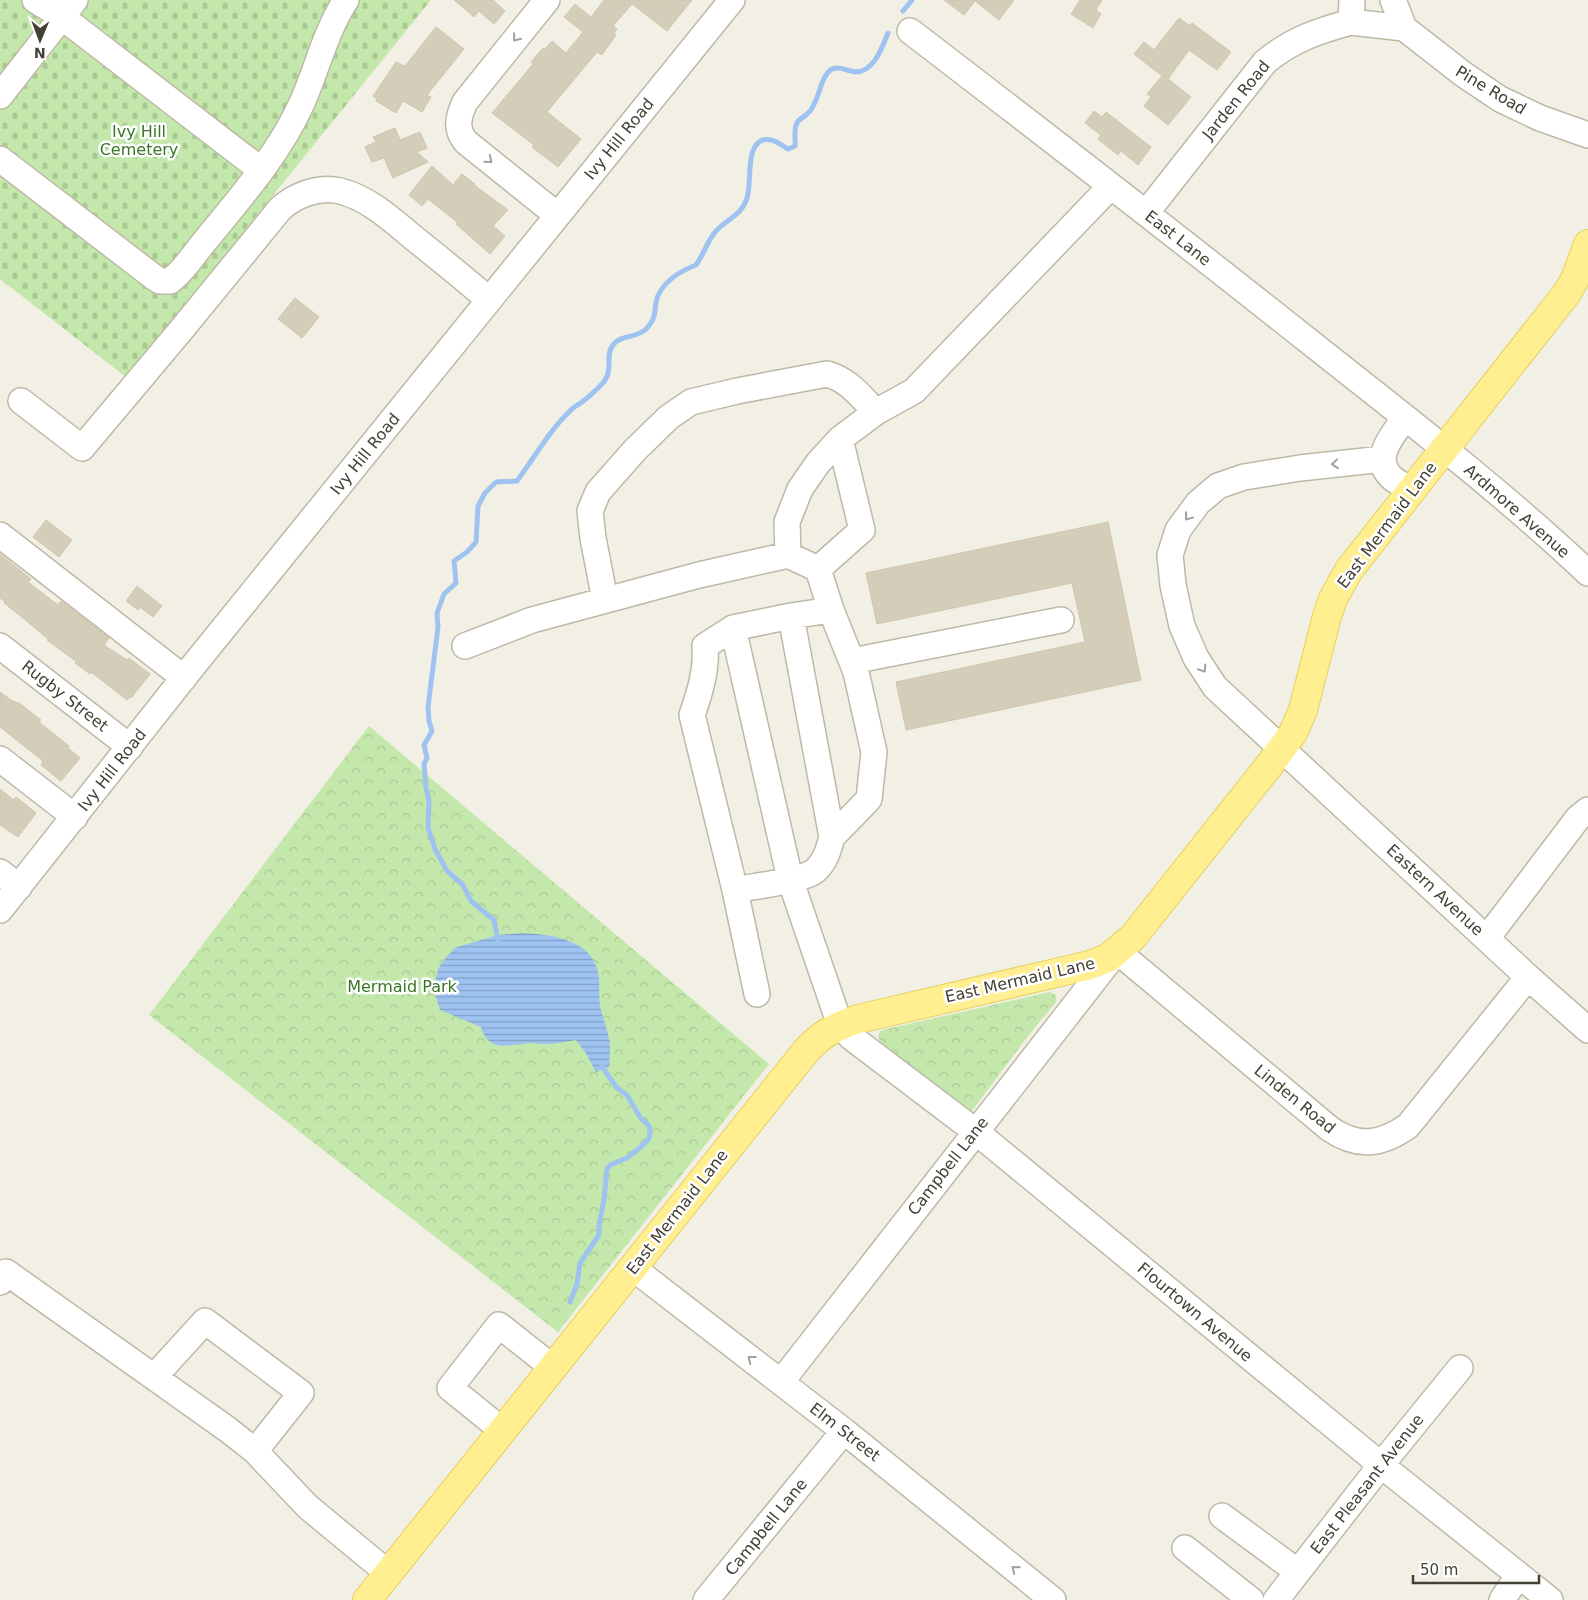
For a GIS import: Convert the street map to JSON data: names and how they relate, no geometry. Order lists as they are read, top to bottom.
{
  "streets": {
    "main road": ["East Mermaid Lane"],
    "street": [
      "Pine Road",
      "Jarden Road",
      "Ivy Hill Road",
      "East Lane",
      "Ardmore Avenue",
      "Rugby Street",
      "Eastern Avenue",
      "Linden Road",
      "Campbell Lane",
      "Flourtown Avenue",
      "Elm Street",
      "East Pleasant Avenue"
    ]
  },
  "crossings": [
    ["Jarden Road", "East Lane"],
    ["Ivy Hill Road", "Rugby Street"],
    ["East Lane", "Ardmore Avenue"],
    ["East Lane", "East Mermaid Lane"],
    ["Ardmore Avenue", "East Mermaid Lane"],
    ["East Mermaid Lane", "Eastern Avenue"],
    ["East Mermaid Lane", "Linden Road"],
    ["East Mermaid Lane", "Campbell Lane"],
    ["East Mermaid Lane", "Flourtown Avenue"],
    ["East Mermaid Lane", "Elm Street"],
    ["Eastern Avenue", "Linden Road"],
    ["Linden Road", "Campbell Lane"],
    ["Campbell Lane", "Flourtown Avenue"],
    ["Campbell Lane", "Elm Street"],
    ["Flourtown Avenue", "East Pleasant Avenue"]
  ],
  "one_way": ["Elm Street"],
  "parks": ["Ivy Hill Cemetery", "Mermaid Park"],
  "scale_bar": "50 m",
  "north": "bottom"
}
